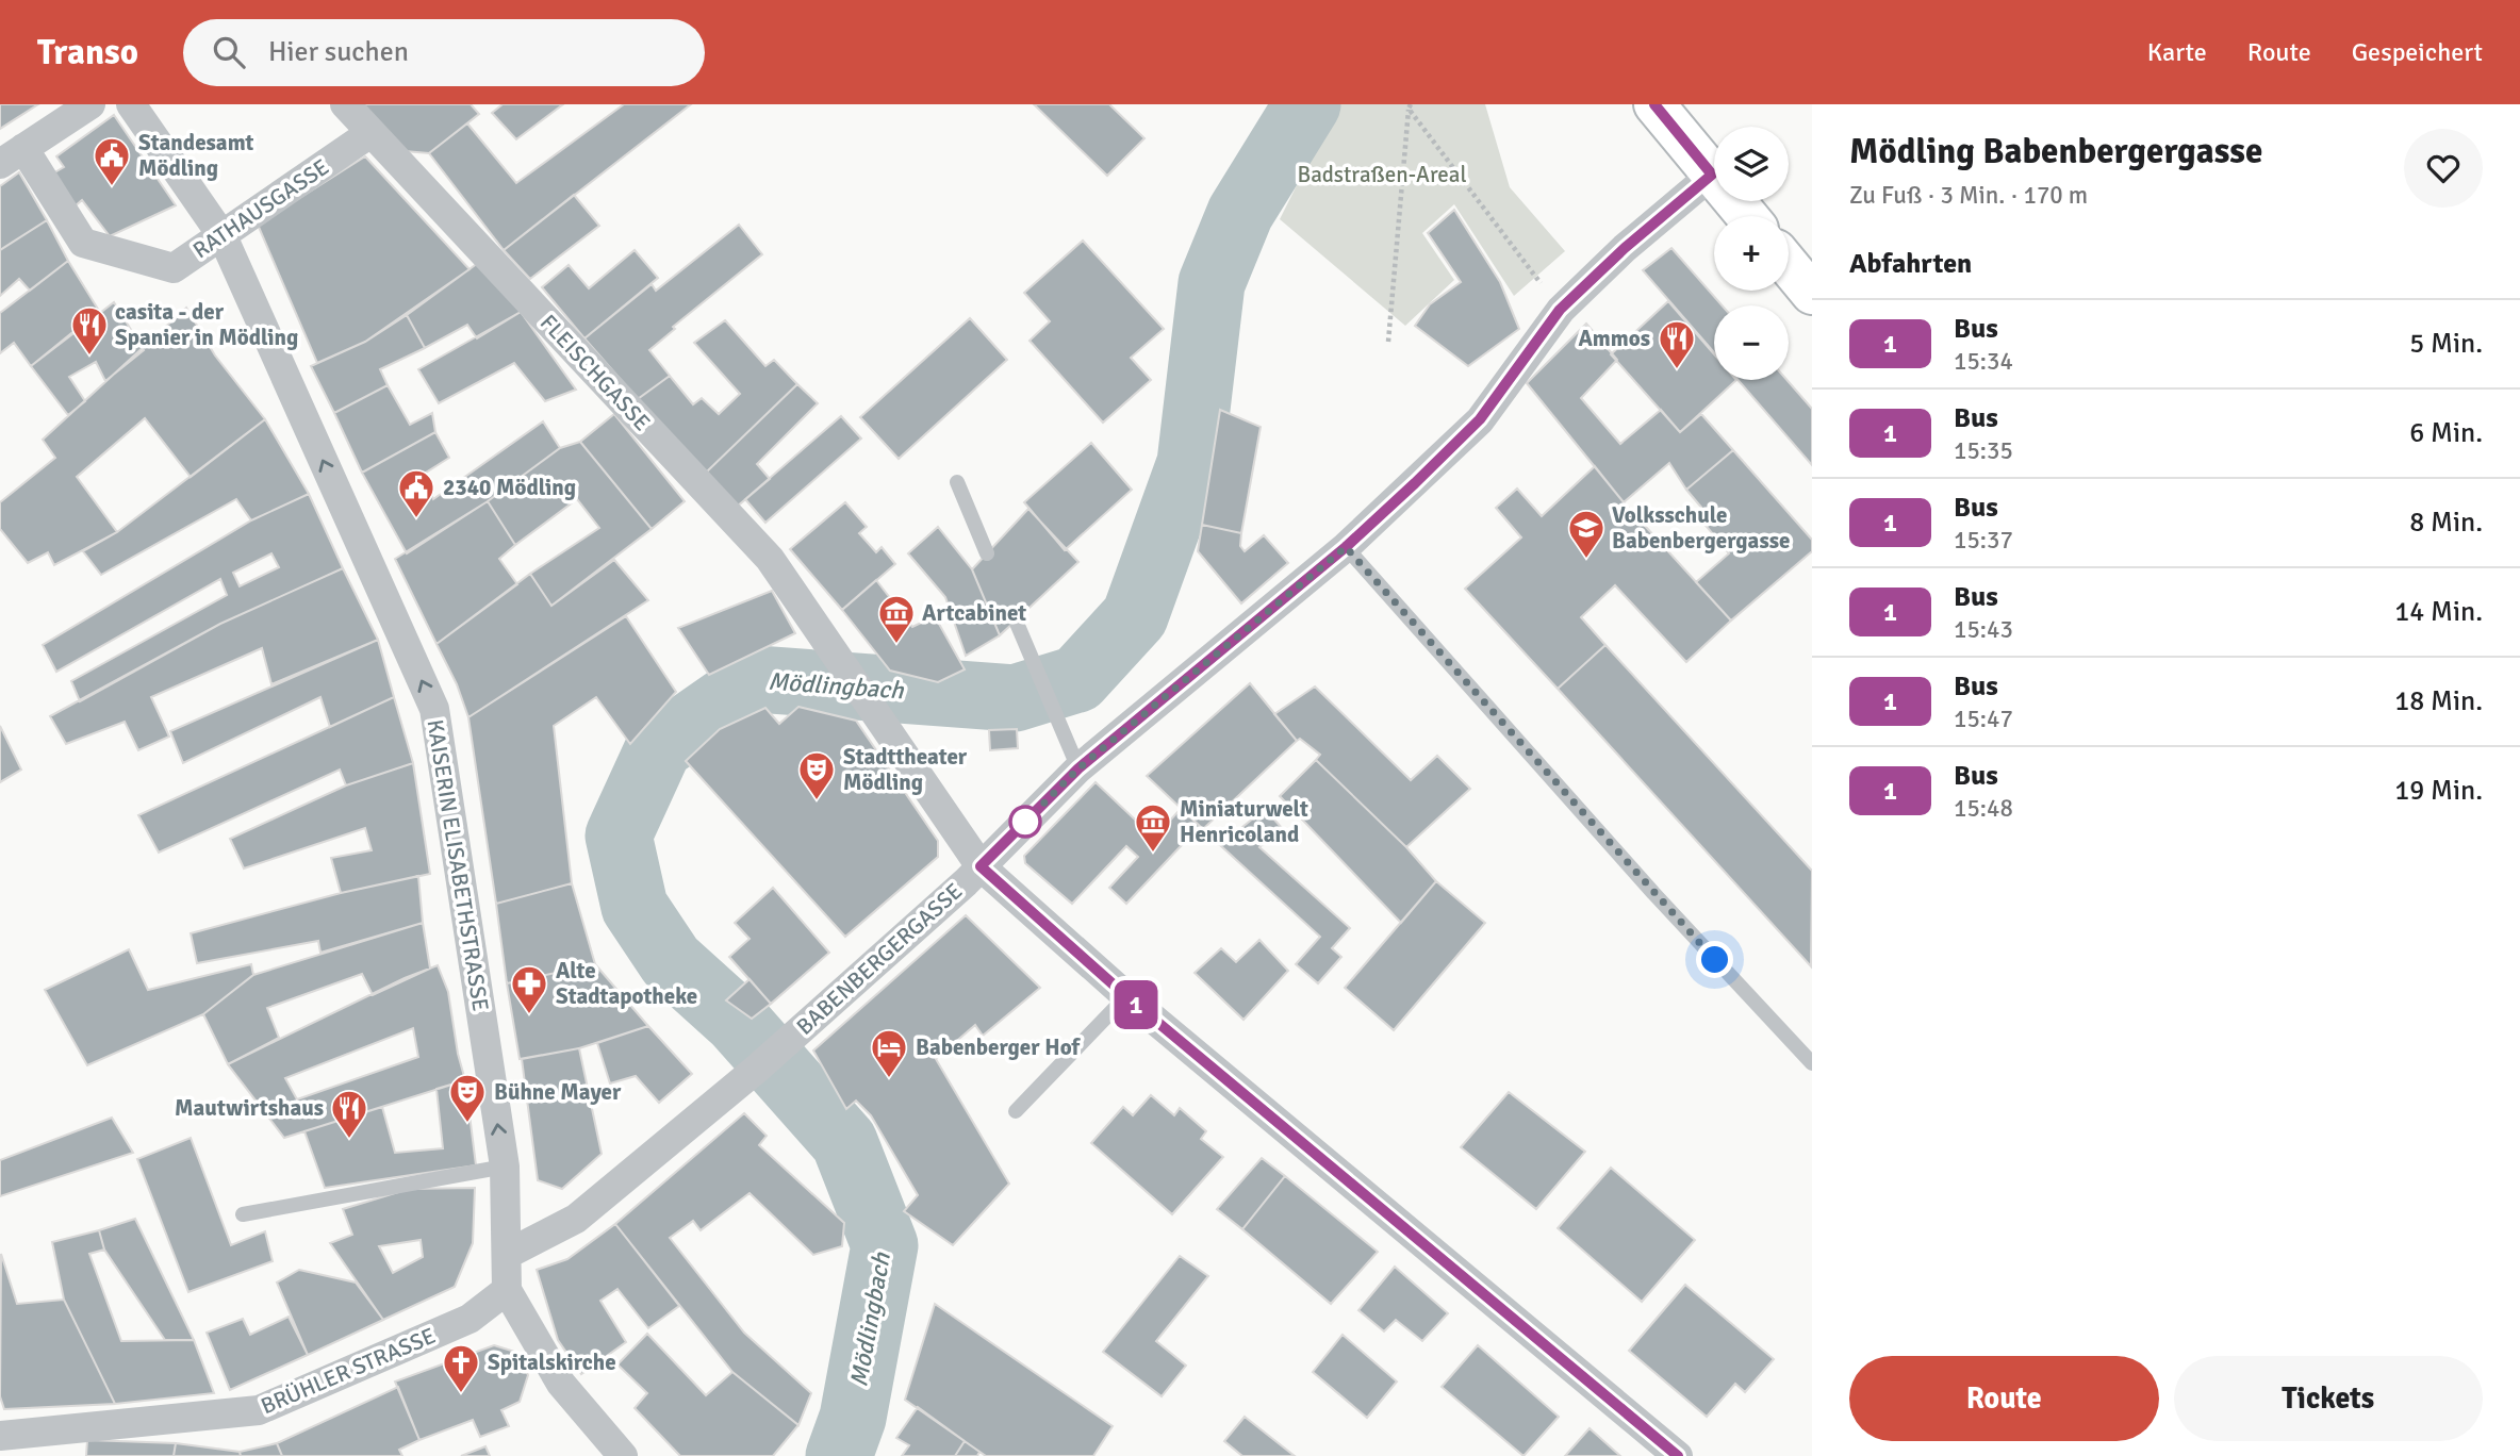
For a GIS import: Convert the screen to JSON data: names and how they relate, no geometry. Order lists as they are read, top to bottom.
{
  "streets": {
    "street": [
      "RATHAUSGASSE",
      "FLEISCHGASSE",
      "KAISERIN ELISABETHSTRASSE",
      "BABENBERGERGASSE",
      "BRÜHLER STRASSE"
    ]
  },
  "crossings": [
    ["RATHAUSGASSE", "FLEISCHGASSE"],
    ["RATHAUSGASSE", "KAISERIN ELISABETHSTRASSE"],
    ["FLEISCHGASSE", "BABENBERGERGASSE"],
    ["KAISERIN ELISABETHSTRASSE", "BABENBERGERGASSE"],
    ["KAISERIN ELISABETHSTRASSE", "BRÜHLER STRASSE"]
  ],
  "one_way": ["KAISERIN ELISABETHSTRASSE"],
  "water": ["Mödlingbach"],
  "parks": ["Badstraßen-Areal"],
  "places": {
    "public building": ["Standesamt Mödling", "2340 Mödling"],
    "restaurant": ["casita - der Spanier in Mödling", "Ammos", "Mautwirtshaus"],
    "school or university": ["Volksschule Babenbergergasse"],
    "museum": ["Artcabinet", "Miniaturwelt Henricoland"],
    "theatre": ["Stadttheater Mödling", "Bühne Mayer"],
    "pharmacy": ["Alte Stadtapotheke"],
    "hotel": ["Babenberger Hof"],
    "church": ["Spitalskirche"]
  },
  "lines": ["bus line 1"],
  "page": {
    "header": "Transo",
    "search": "Hier suchen",
    "nav": ["Karte", "Route", "Gespeichert"],
    "on_map": "1",
    "heading": [
      ["Mödling Babenbergergasse", "Zu Fuß · 3 Min. · 170 m"],
      "Abfahrten"
    ],
    "map_buttons": ["+", "−"],
    "list": [
      {
        "mark": "1",
        "name": "Bus",
        "note": "15:34",
        "value": "5 Min."
      },
      {
        "mark": "1",
        "name": "Bus",
        "note": "15:35",
        "value": "6 Min."
      },
      {
        "mark": "1",
        "name": "Bus",
        "note": "15:37",
        "value": "8 Min."
      },
      {
        "mark": "1",
        "name": "Bus",
        "note": "15:43",
        "value": "14 Min."
      },
      {
        "mark": "1",
        "name": "Bus",
        "note": "15:47",
        "value": "18 Min."
      },
      {
        "mark": "1",
        "name": "Bus",
        "note": "15:48",
        "value": "19 Min."
      }
    ],
    "buttons": ["Route", "Tickets"]
  }
}
